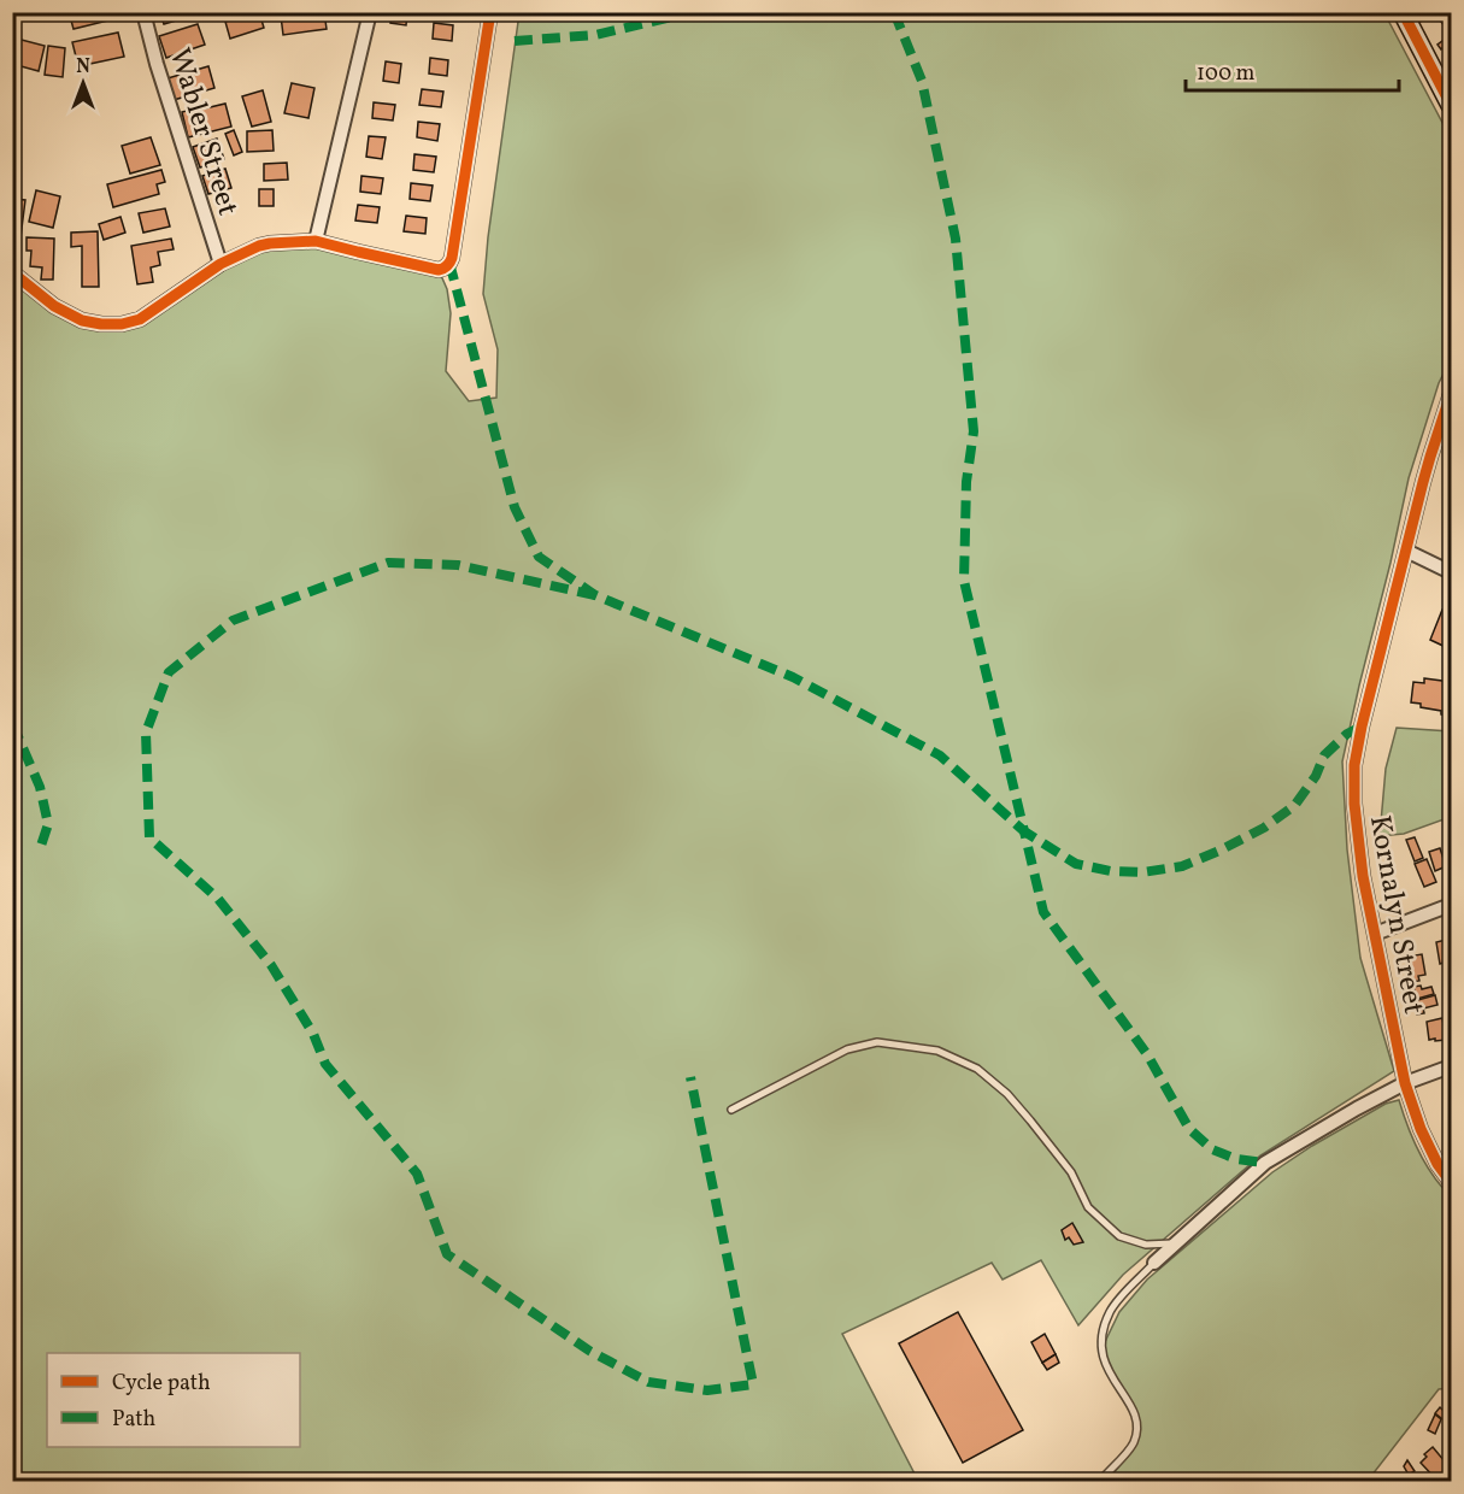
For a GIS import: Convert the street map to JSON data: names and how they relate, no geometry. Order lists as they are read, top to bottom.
{
  "streets": {
    "street": ["Wabler Street", "Kornalyn Street"]
  },
  "legend": ["Cycle path", "Path"],
  "scale_bar": "100 m",
  "north": "top"
}
